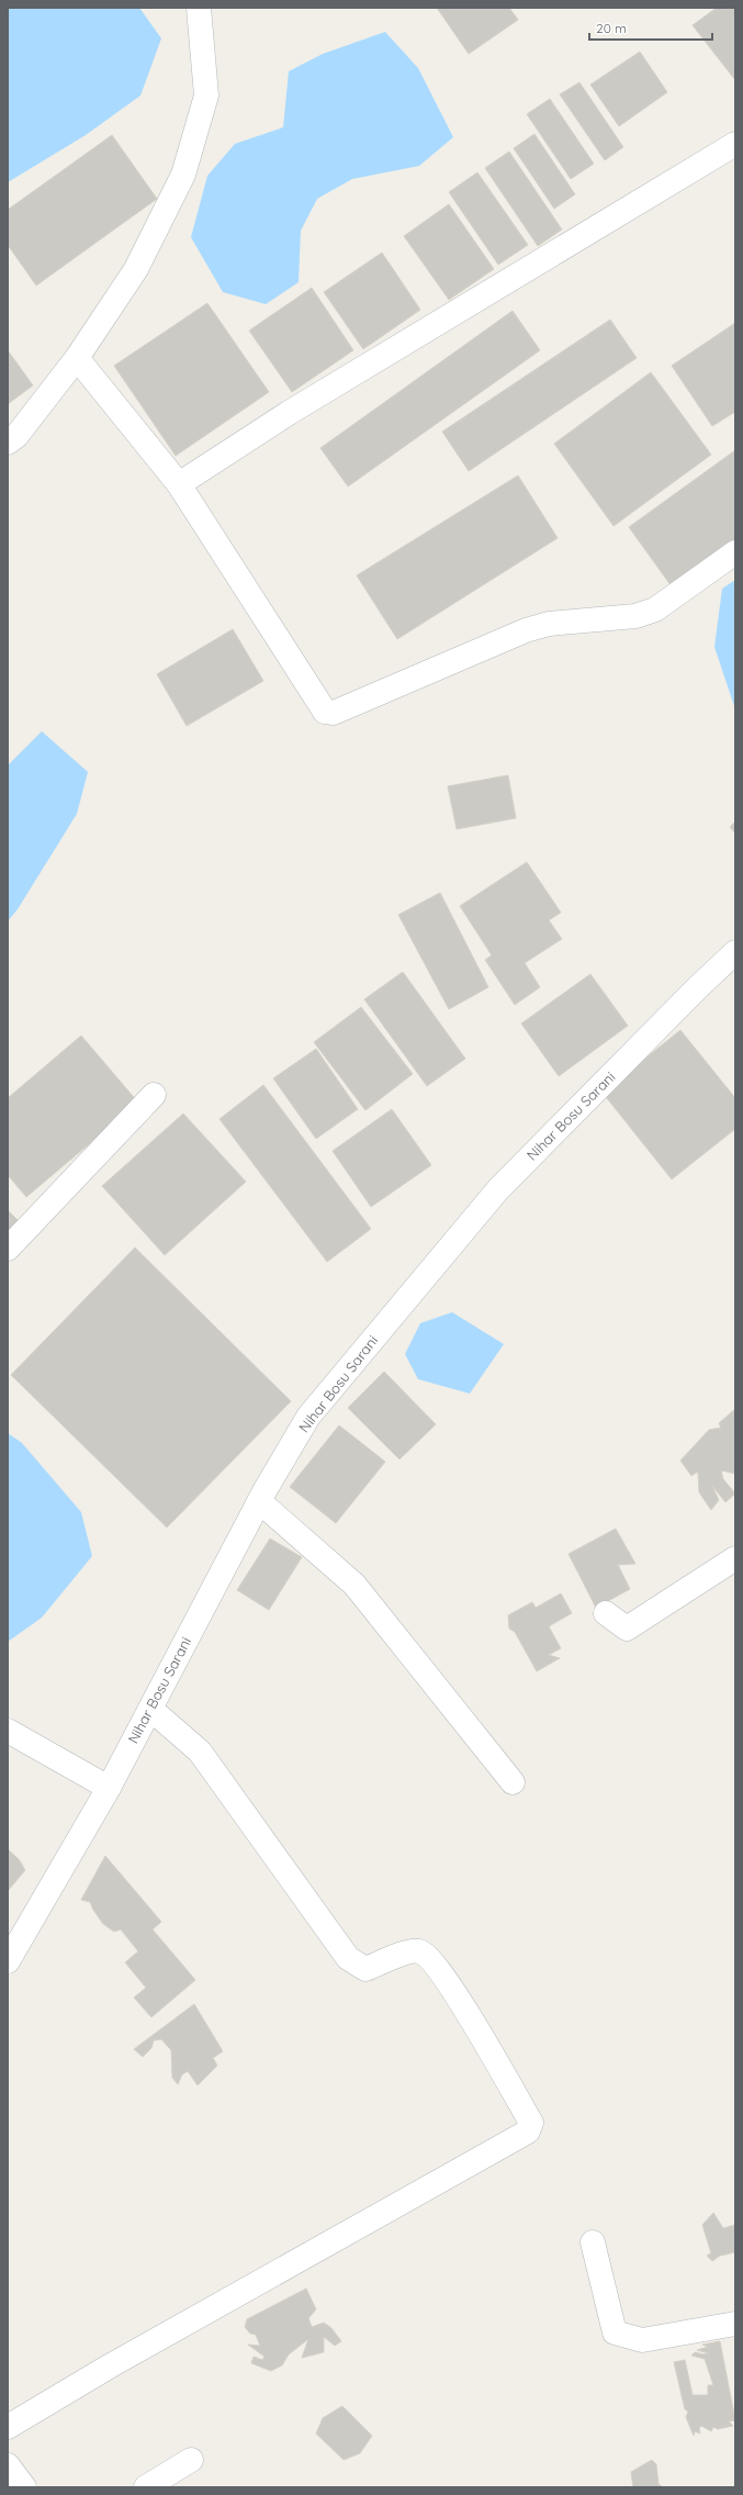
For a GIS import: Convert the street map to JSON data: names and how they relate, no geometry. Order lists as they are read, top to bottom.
{
  "streets": {
    "street": ["Nihar Bosu Sarani"]
  },
  "scale_bar": "20 m"
}
